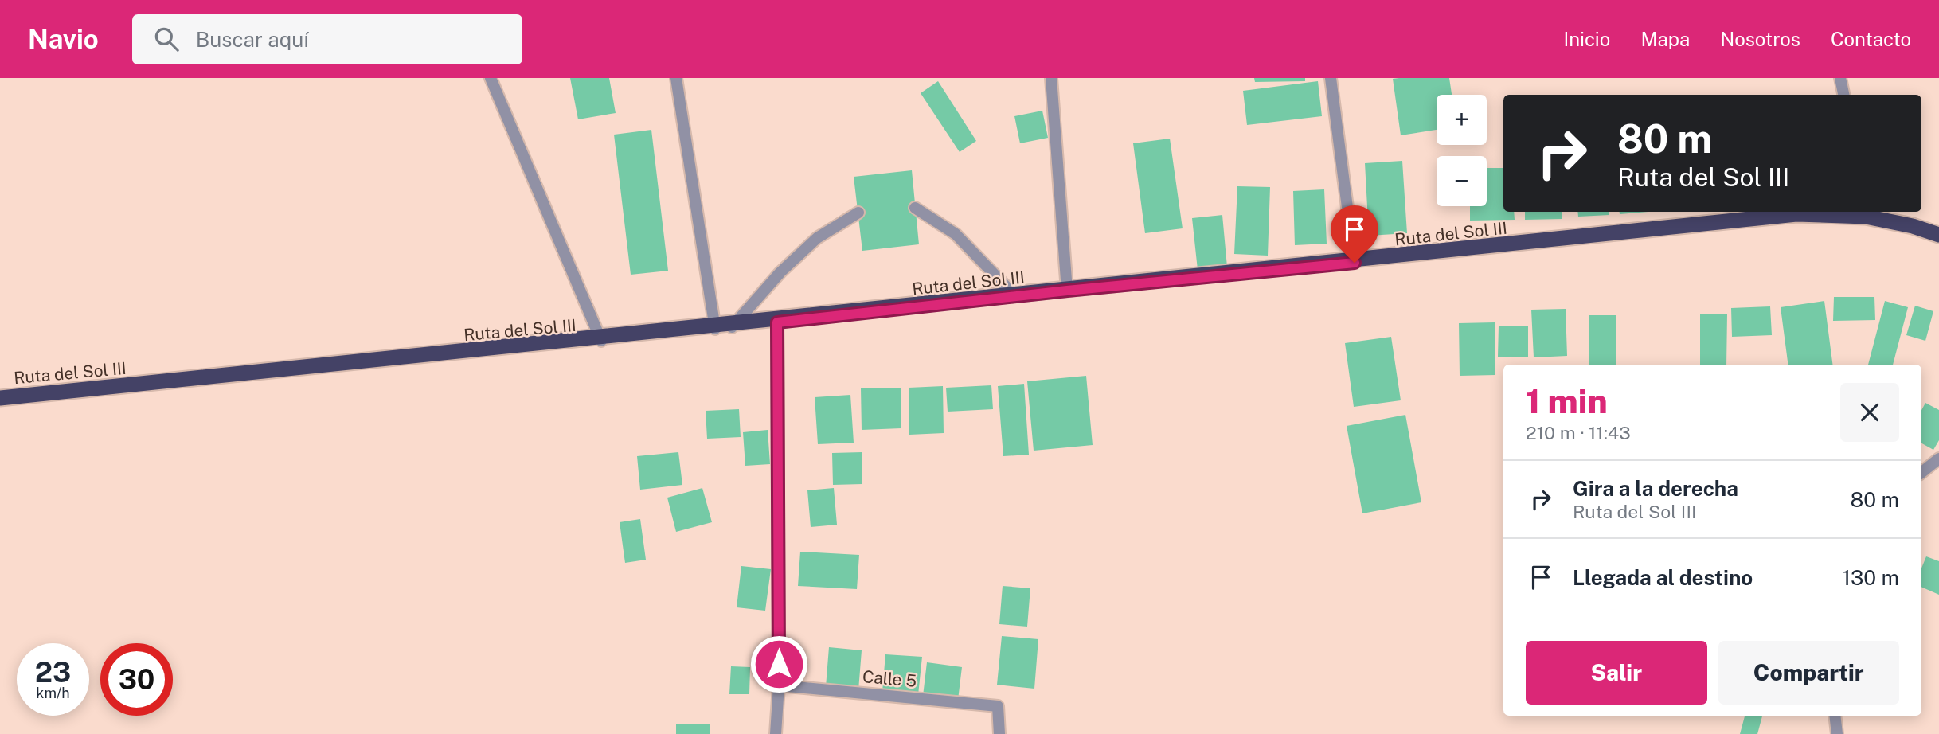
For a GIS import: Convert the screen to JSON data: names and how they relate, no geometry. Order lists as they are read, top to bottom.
{
  "streets": {
    "highway": ["Ruta del Sol III"],
    "street": ["Calle 5"]
  },
  "page": {
    "header": "Navio",
    "search": "Buscar aquí",
    "nav": [
      "Inicio",
      "Mapa",
      "Nosotros",
      "Contacto"
    ],
    "map_buttons": ["+", "−"],
    "turn": ["80 m", "Ruta del Sol III"],
    "heading": ["1 min", "210 m · 11:43"],
    "list": [
      {
        "name": "Gira a la derecha",
        "note": "Ruta del Sol III",
        "value": "80 m"
      },
      {
        "name": "Llegada al destino",
        "value": "130 m"
      }
    ],
    "buttons": ["Salir", "Compartir"],
    "speed": "23 km/h",
    "limit": "30"
  }
}
